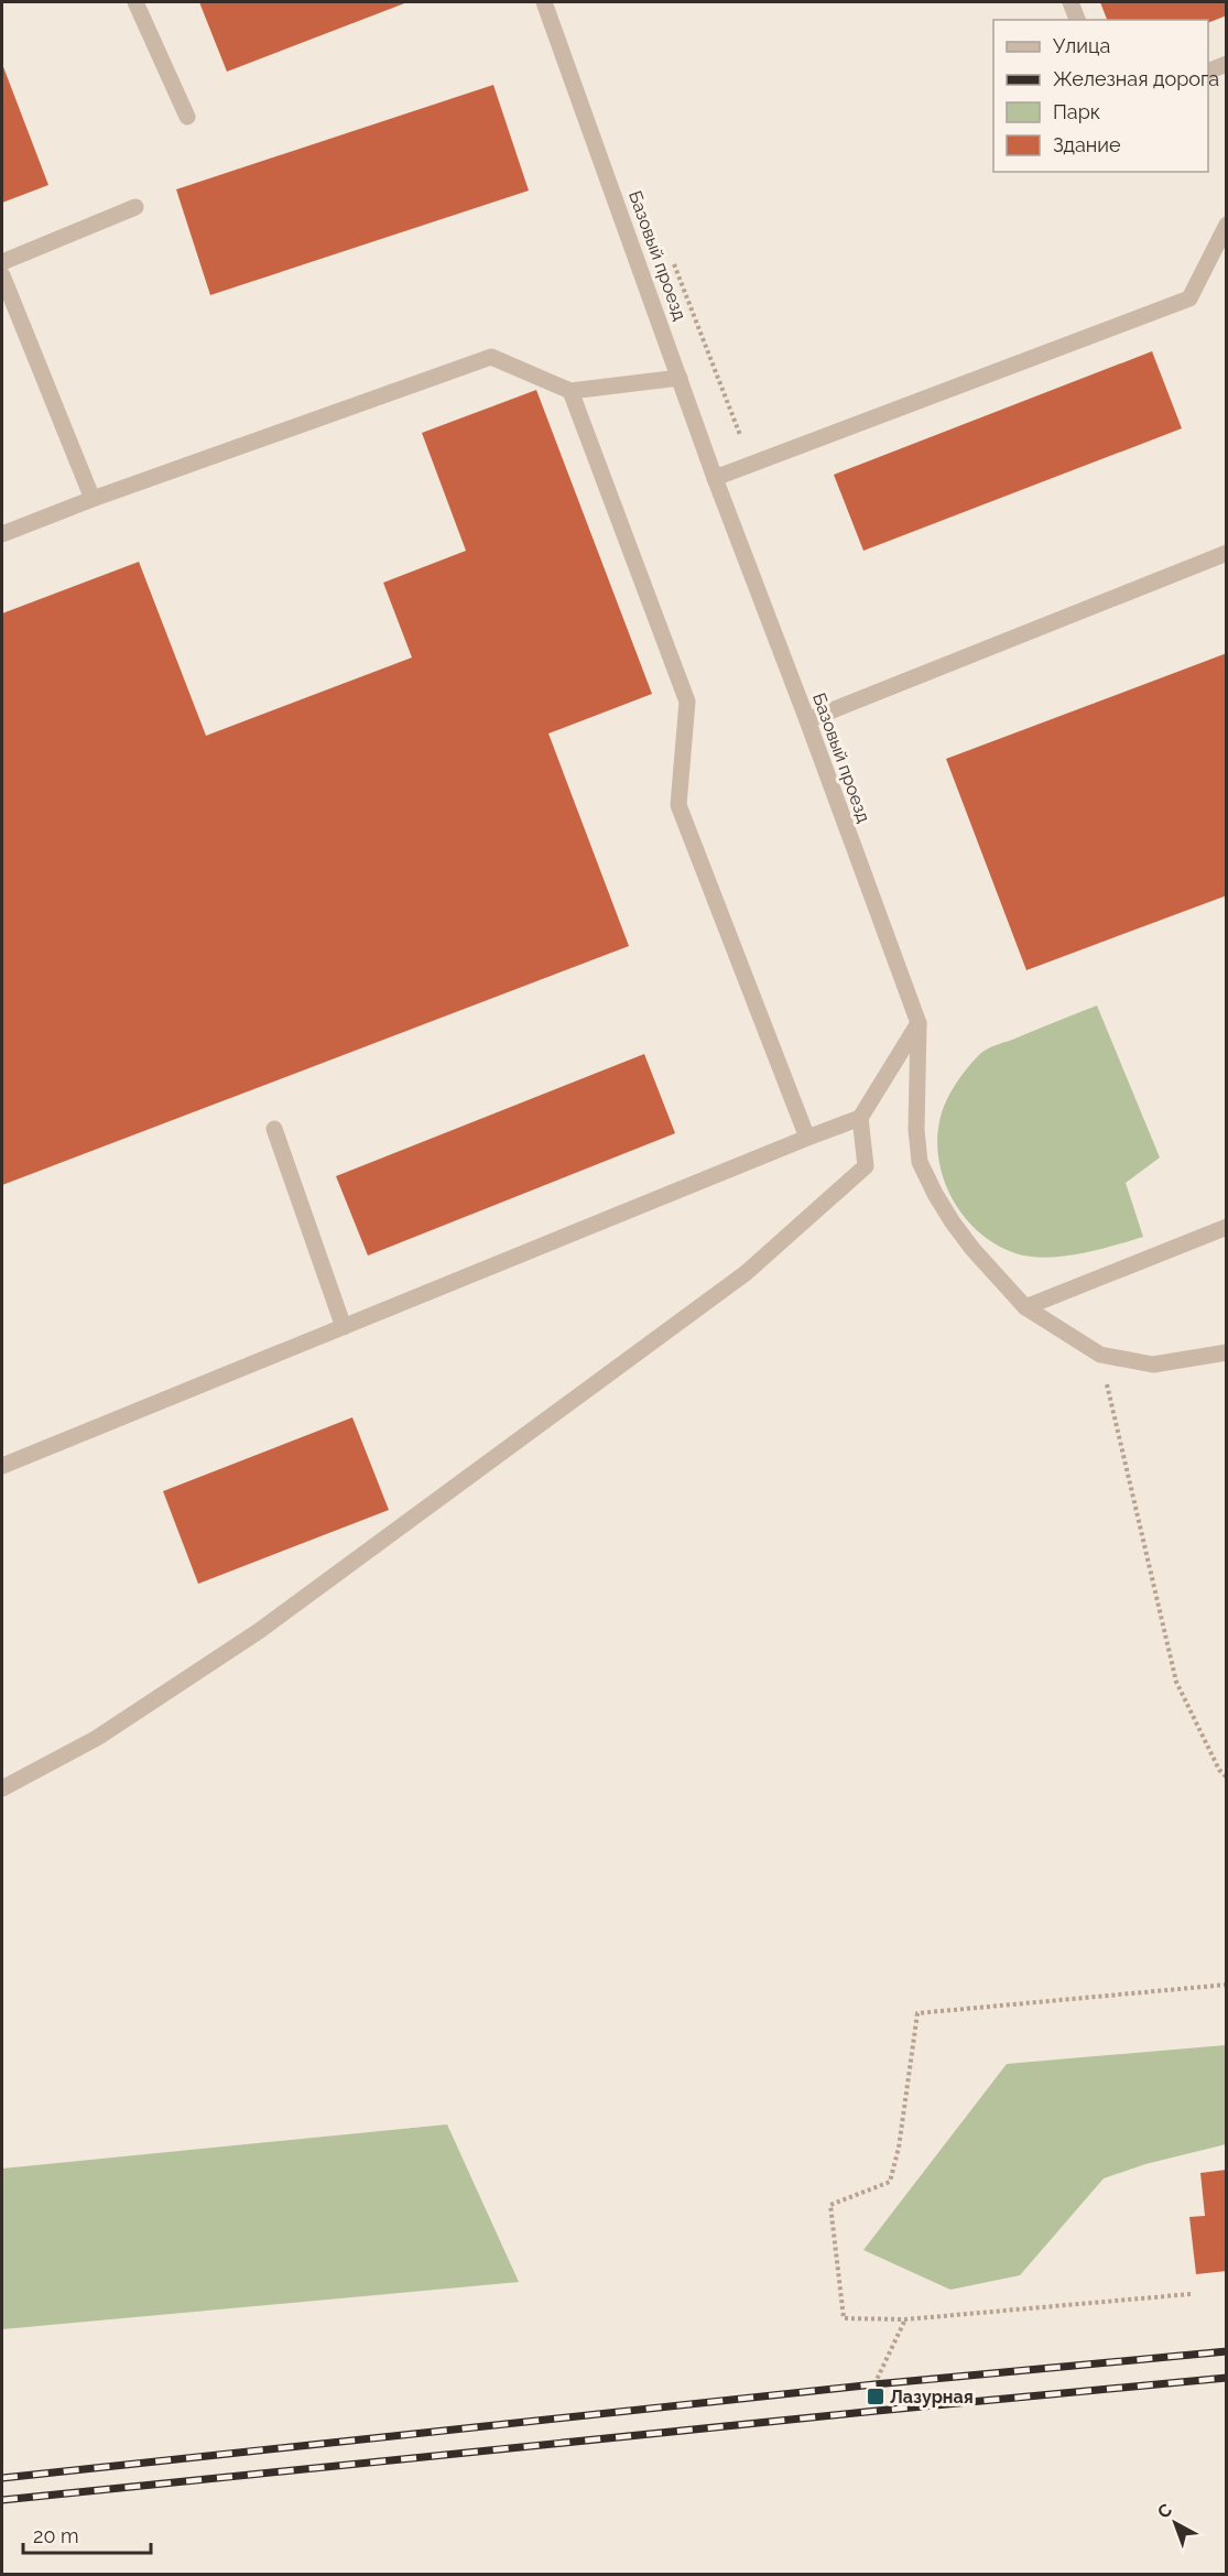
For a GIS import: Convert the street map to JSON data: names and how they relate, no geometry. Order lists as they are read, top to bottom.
{
  "streets": {
    "street": ["Базовый проезд"]
  },
  "places": {
    "transit": ["Лазурная"]
  },
  "legend": [
    "Улица",
    "Железная дорога",
    "Парк",
    "Здание"
  ],
  "scale_bar": "20 m",
  "north": "top left"
}
